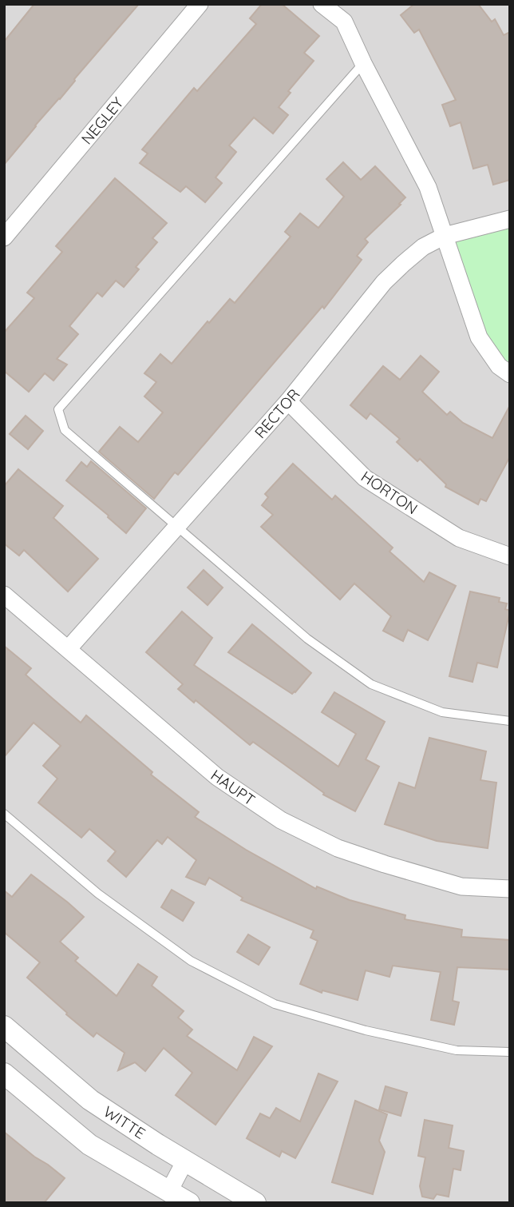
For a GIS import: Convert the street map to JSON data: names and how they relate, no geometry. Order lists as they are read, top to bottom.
{
  "streets": {
    "street": [
      "NEGLEY",
      "RECTOR",
      "HORTON",
      "HAUPT",
      "WITTE"
    ]
  },
  "crossings": [
    ["RECTOR", "HORTON"],
    ["RECTOR", "HAUPT"]
  ]
}
